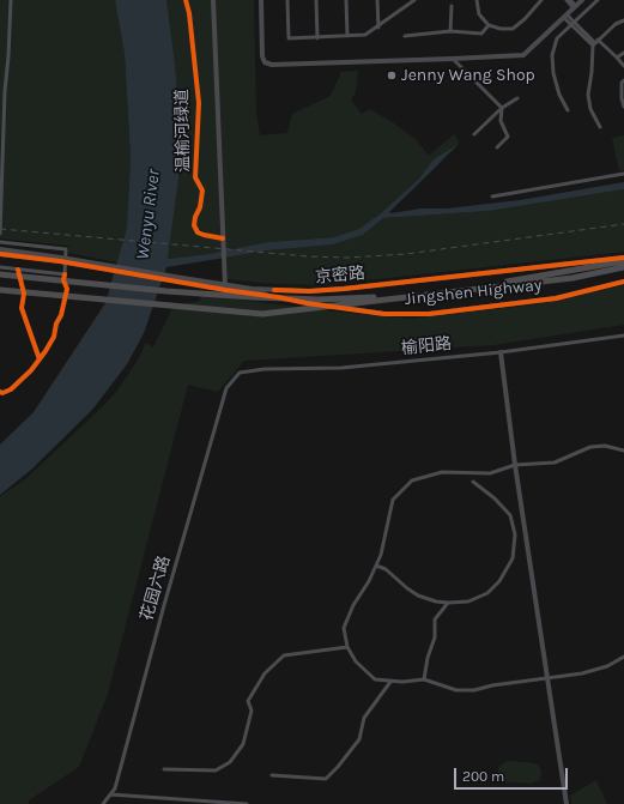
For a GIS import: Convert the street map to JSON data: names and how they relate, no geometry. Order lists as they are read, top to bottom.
{
  "streets": {
    "main road": ["京密路", "Jingshen Highway"],
    "street": ["榆阳路", "花园六路"],
    "cycle path": ["温榆河绿道"]
  },
  "crossings": [
    ["京密路", "Jingshen Highway"],
    ["榆阳路", "花园六路"]
  ],
  "water": ["Wenyu River"],
  "places": ["Jenny Wang Shop"],
  "scale_bar": "200 m"
}
